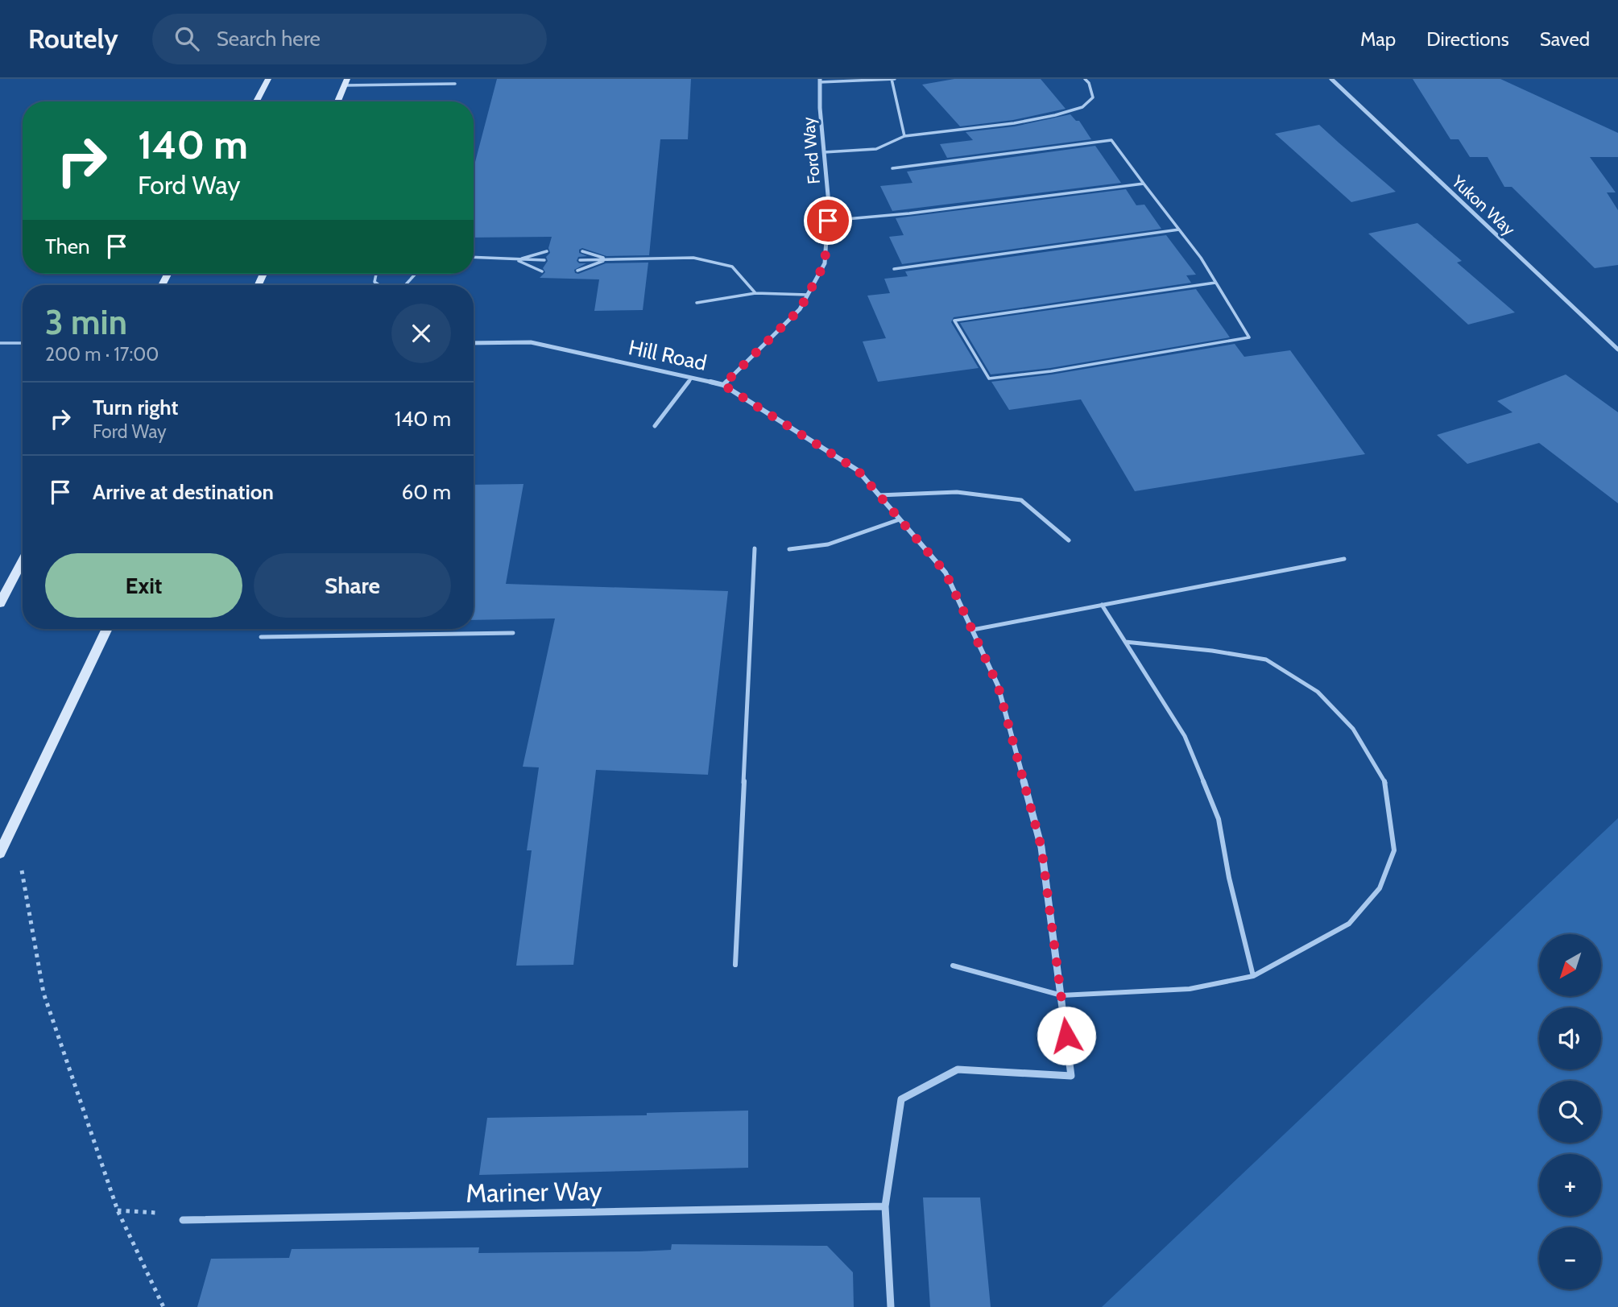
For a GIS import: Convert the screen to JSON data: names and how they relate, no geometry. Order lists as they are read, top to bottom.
{
  "streets": {
    "street": [
      "Ford Way",
      "Yukon Way",
      "Hill Road",
      "Mariner Way"
    ]
  },
  "crossings": [
    ["Ford Way", "Hill Road"],
    ["Hill Road", "Mariner Way"]
  ],
  "north": "bottom left",
  "page": {
    "header": "Routely",
    "search": "Search here",
    "nav": ["Map", "Directions", "Saved"],
    "turn": ["140 m", "Ford Way"],
    "then": "Then",
    "heading": ["3 min", "200 m · 17:00"],
    "list": [
      {
        "name": "Turn right",
        "note": "Ford Way",
        "value": "140 m"
      },
      {
        "name": "Arrive at destination",
        "value": "60 m"
      }
    ],
    "buttons": ["Exit", "Share"],
    "map_buttons": ["+", "−"]
  }
}
